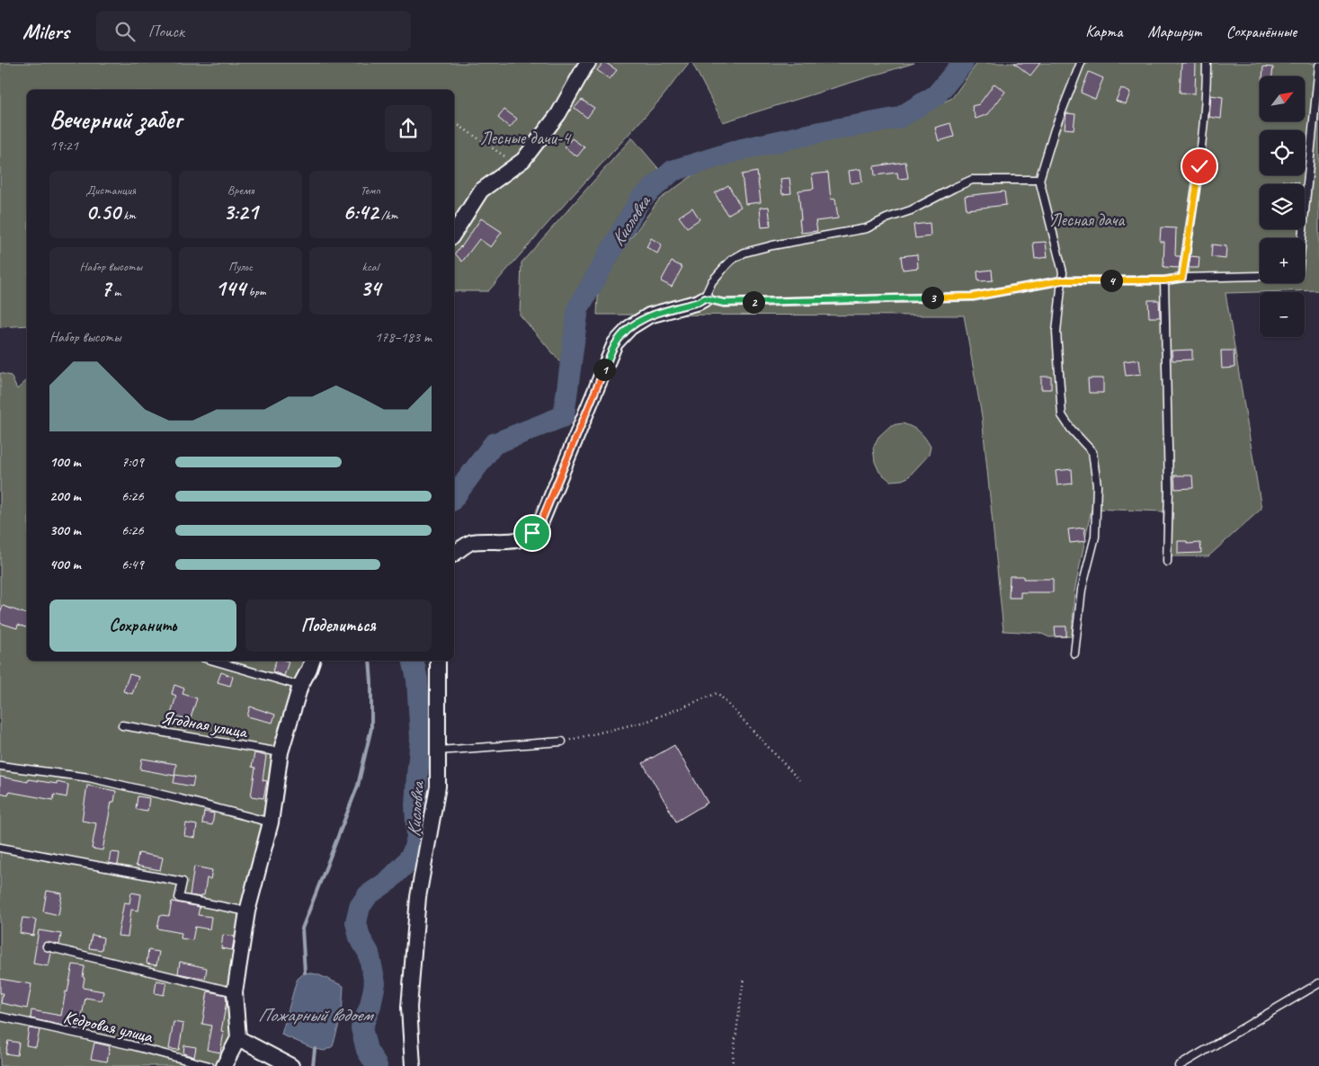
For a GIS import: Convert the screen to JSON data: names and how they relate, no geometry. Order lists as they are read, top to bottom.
{
  "streets": {
    "lane": ["Ягодная улица", "Кедровая улица"]
  },
  "water": ["Кисловка", "Пожарный водоем"],
  "parks": ["Лесные дачи-4", "Лесная дача"],
  "north": "top right",
  "page": {
    "header": "Milers",
    "search": "Поиск",
    "nav": ["Карта", "Маршрут", "Сохранённые"],
    "map_buttons": ["+", "−"],
    "heading": ["Вечерний забег", "19:21"],
    "stats": [
      ["Дистанция", "0.50 km"],
      ["Время", "3:21"],
      ["Темп", "6:42 /km"],
      ["Набор высоты", "7 m"],
      ["Пульс", "144 bpm"],
      ["kcal", "34"]
    ],
    "pins": [
      "4",
      "3",
      "2",
      "1"
    ],
    "chart": ["Набор высоты", "178–183 m"],
    "list": [
      {
        "name": "100 m",
        "note": "7:09"
      },
      {
        "name": "200 m",
        "note": "6:26"
      },
      {
        "name": "300 m",
        "note": "6:26"
      },
      {
        "name": "400 m",
        "note": "6:49"
      }
    ],
    "buttons": ["Сохранить", "Поделиться"]
  }
}
